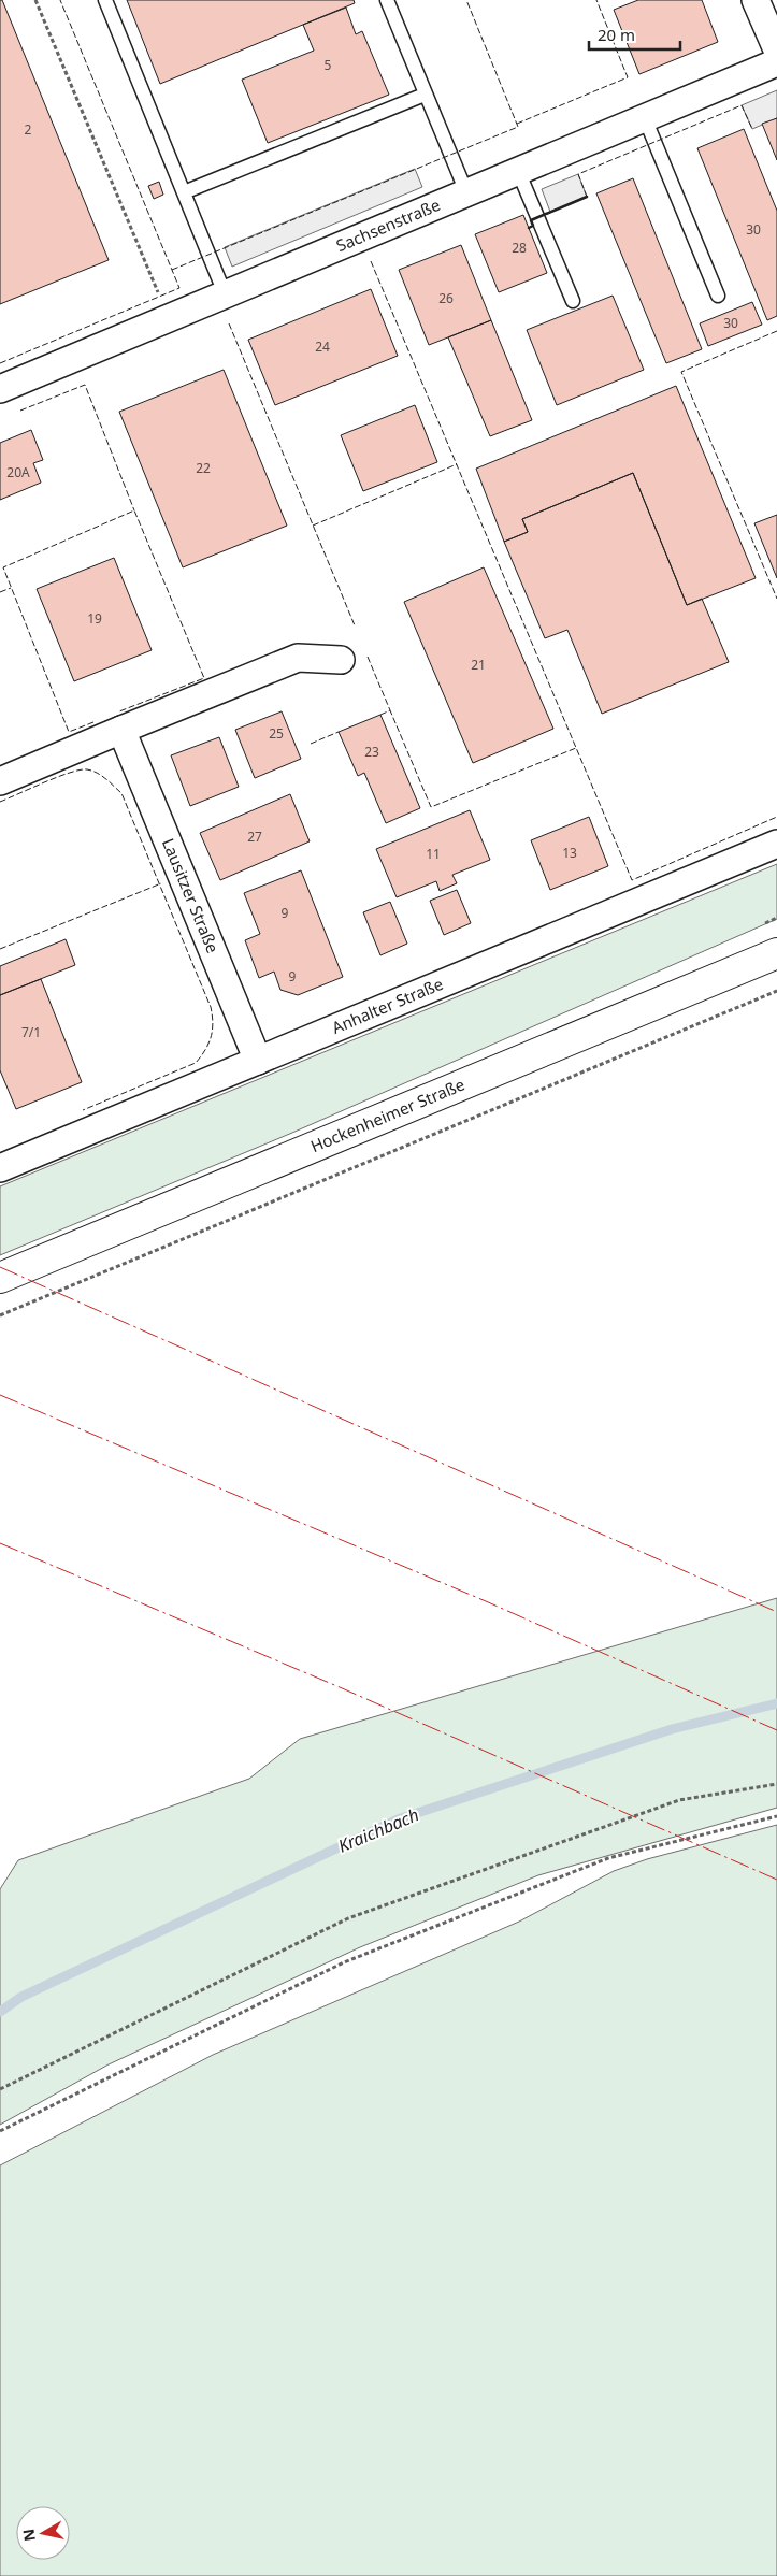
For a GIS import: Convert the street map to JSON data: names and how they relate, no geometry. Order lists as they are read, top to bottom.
{
  "streets": {
    "street": [
      "Sachsenstraße",
      "Lausitzer Straße",
      "Anhalter Straße",
      "Hockenheimer Straße"
    ]
  },
  "crossings": [
    ["Lausitzer Straße", "Anhalter Straße"]
  ],
  "water": ["Kraichbach"],
  "house_numbers": [
    "5",
    "2",
    "30",
    "28",
    "26",
    "30",
    "24",
    "22",
    "20A",
    "19",
    "21",
    "25",
    "23",
    "27",
    "13",
    "11",
    "9",
    "9",
    "7/1"
  ],
  "scale_bar": "20 m",
  "north": "left"
}
